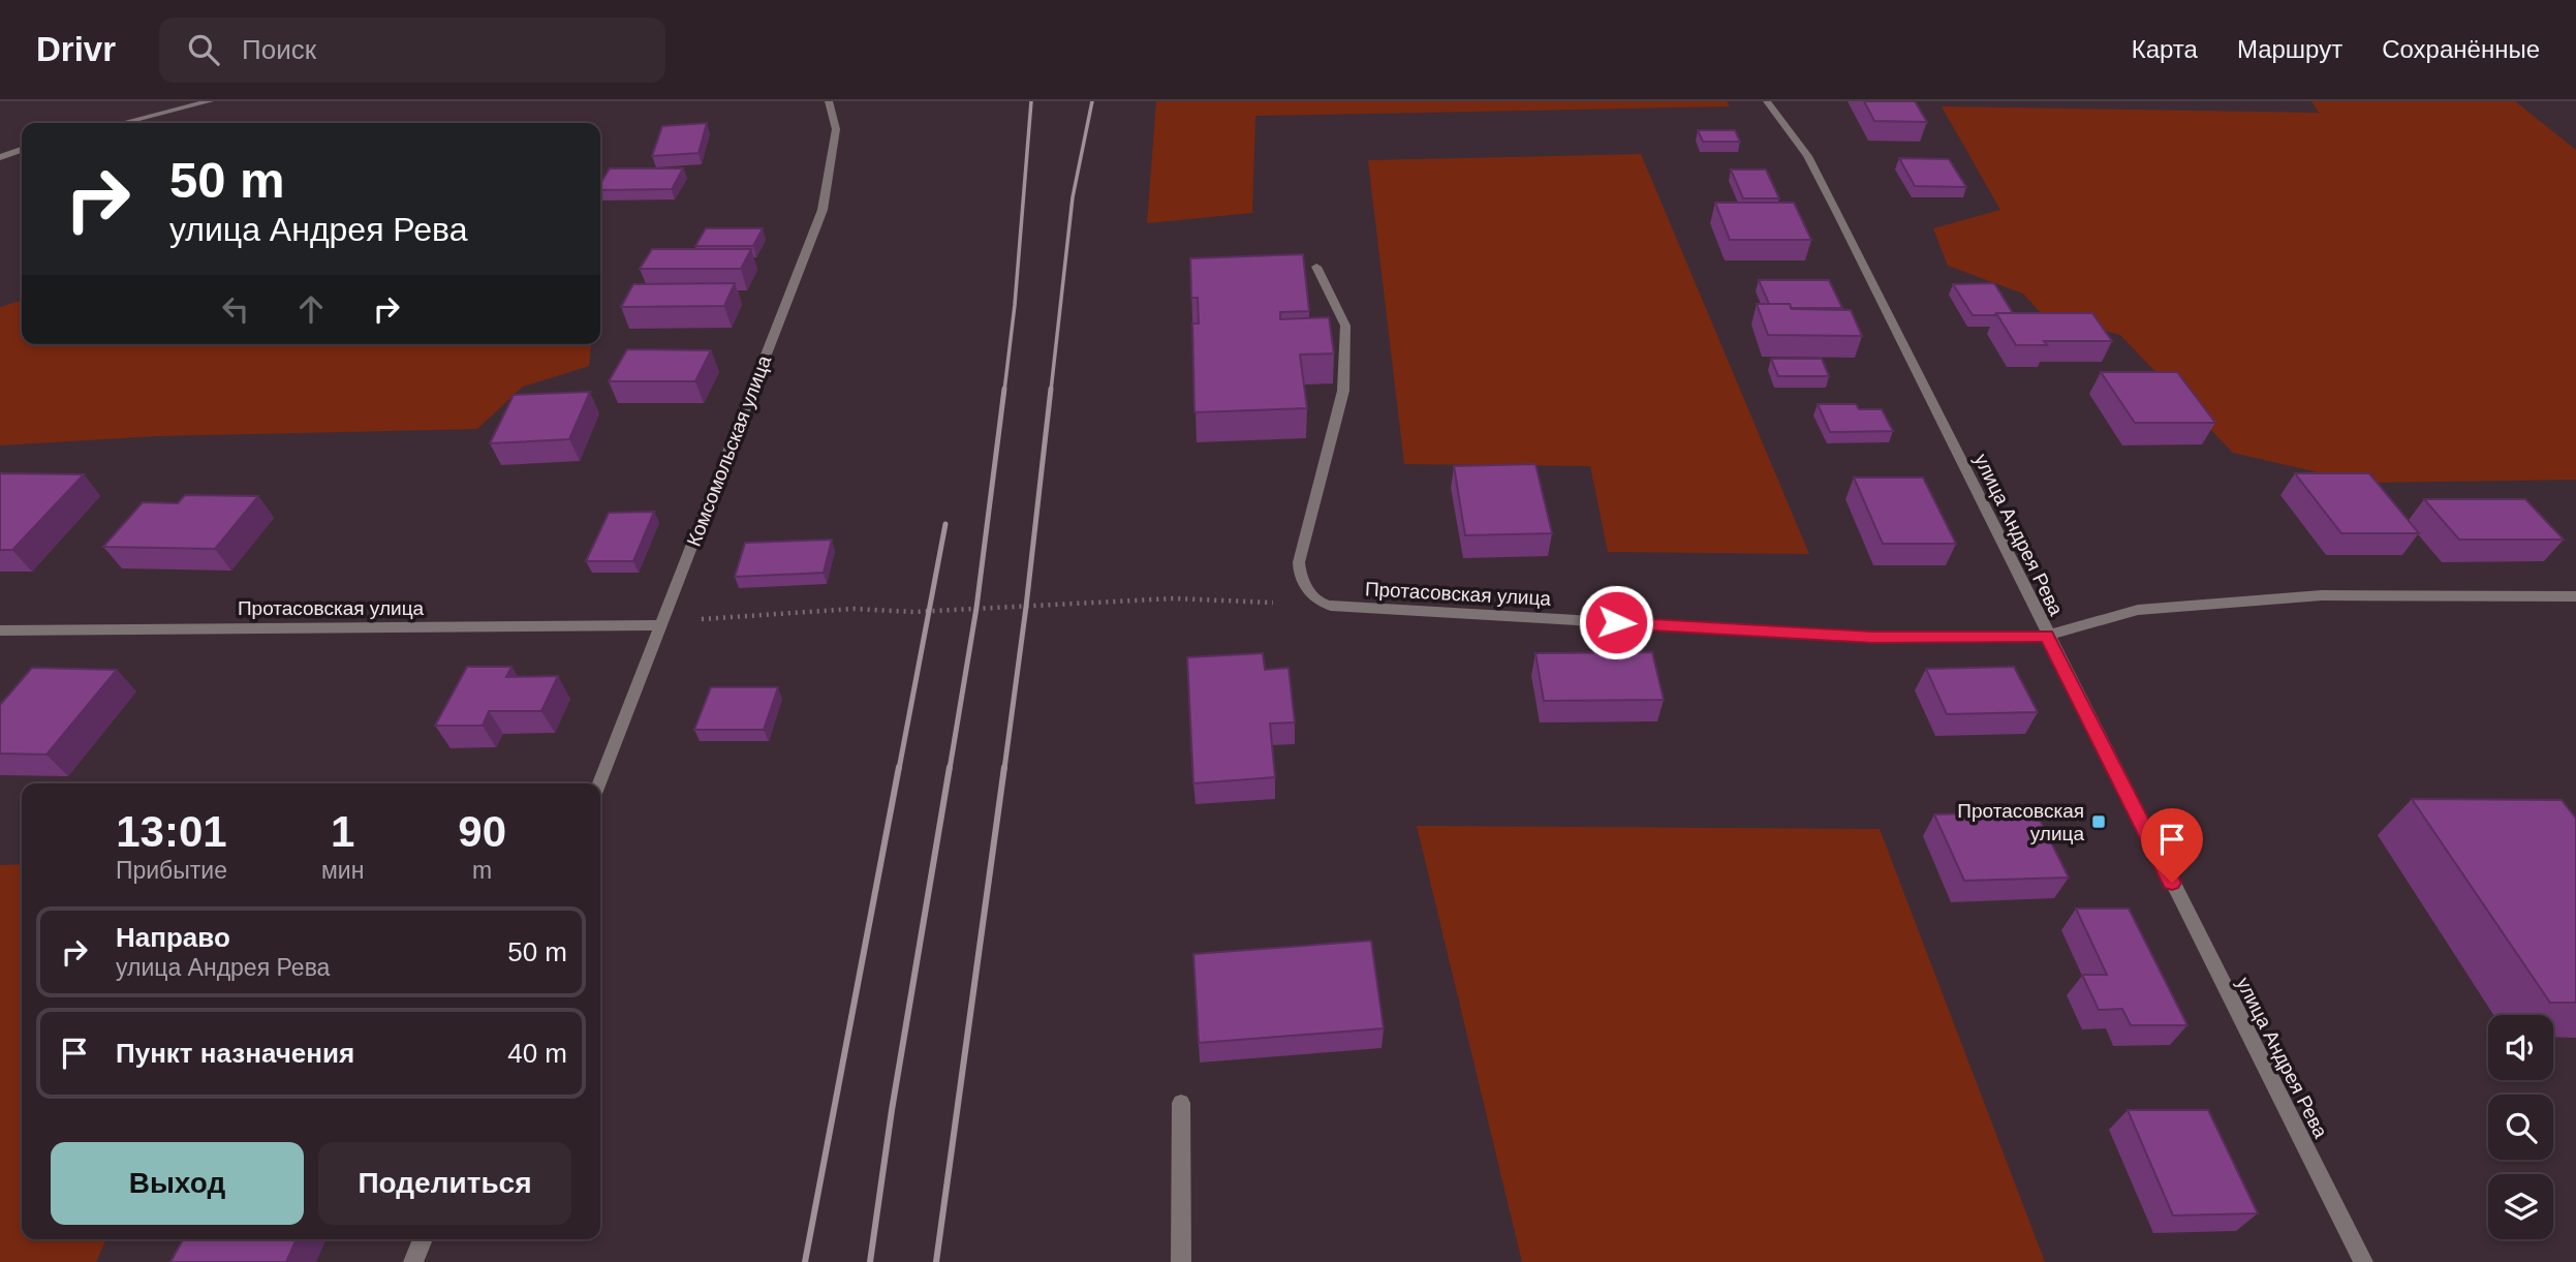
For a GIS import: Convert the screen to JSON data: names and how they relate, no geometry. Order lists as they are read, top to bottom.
{
  "streets": {
    "street": ["Комсомольская улица", "улица Андрея Рева", "Протасовская улица"]
  },
  "crossings": [
    ["Комсомольская улица", "Протасовская улица"],
    ["улица Андрея Рева", "Протасовская улица"]
  ],
  "places": {
    "transit": ["Протасовская улица"]
  },
  "page": {
    "header": "Drivr",
    "search": "Поиск",
    "nav": ["Карта", "Маршрут", "Сохранённые"],
    "turn": ["50 m", "улица Андрея Рева"],
    "eta": [
      "13:01",
      "Прибытие",
      "1",
      "мин",
      "90",
      "m"
    ],
    "list": [
      {
        "name": "Направо",
        "note": "улица Андрея Рева",
        "value": "50 m"
      },
      {
        "name": "Пункт назначения",
        "value": "40 m"
      }
    ],
    "buttons": ["Выход", "Поделиться"]
  }
}
